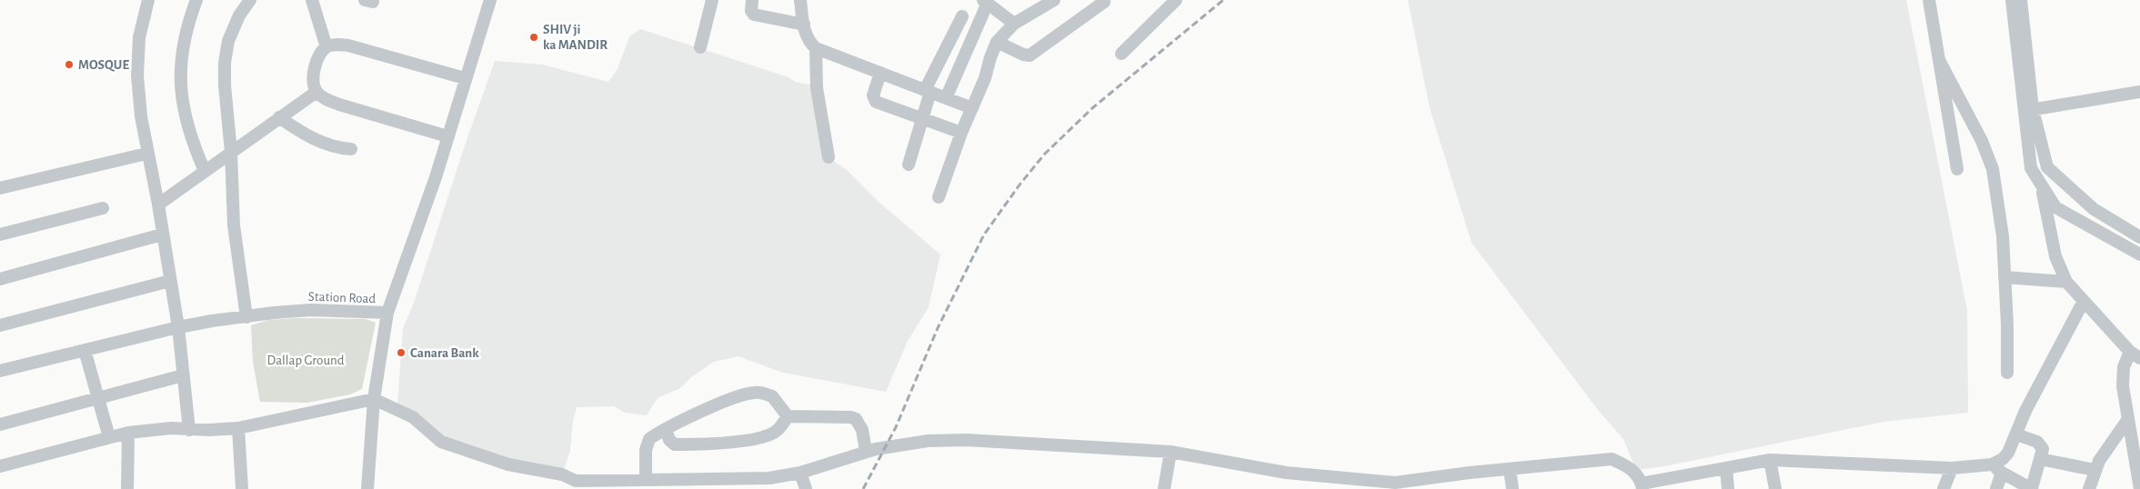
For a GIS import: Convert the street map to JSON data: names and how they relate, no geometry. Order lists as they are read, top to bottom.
{
  "streets": {
    "street": ["Station Road"]
  },
  "parks": ["Dallap Ground"],
  "places": ["SHIV ji ka MANDIR", "MOSQUE", "Canara Bank"]
}
